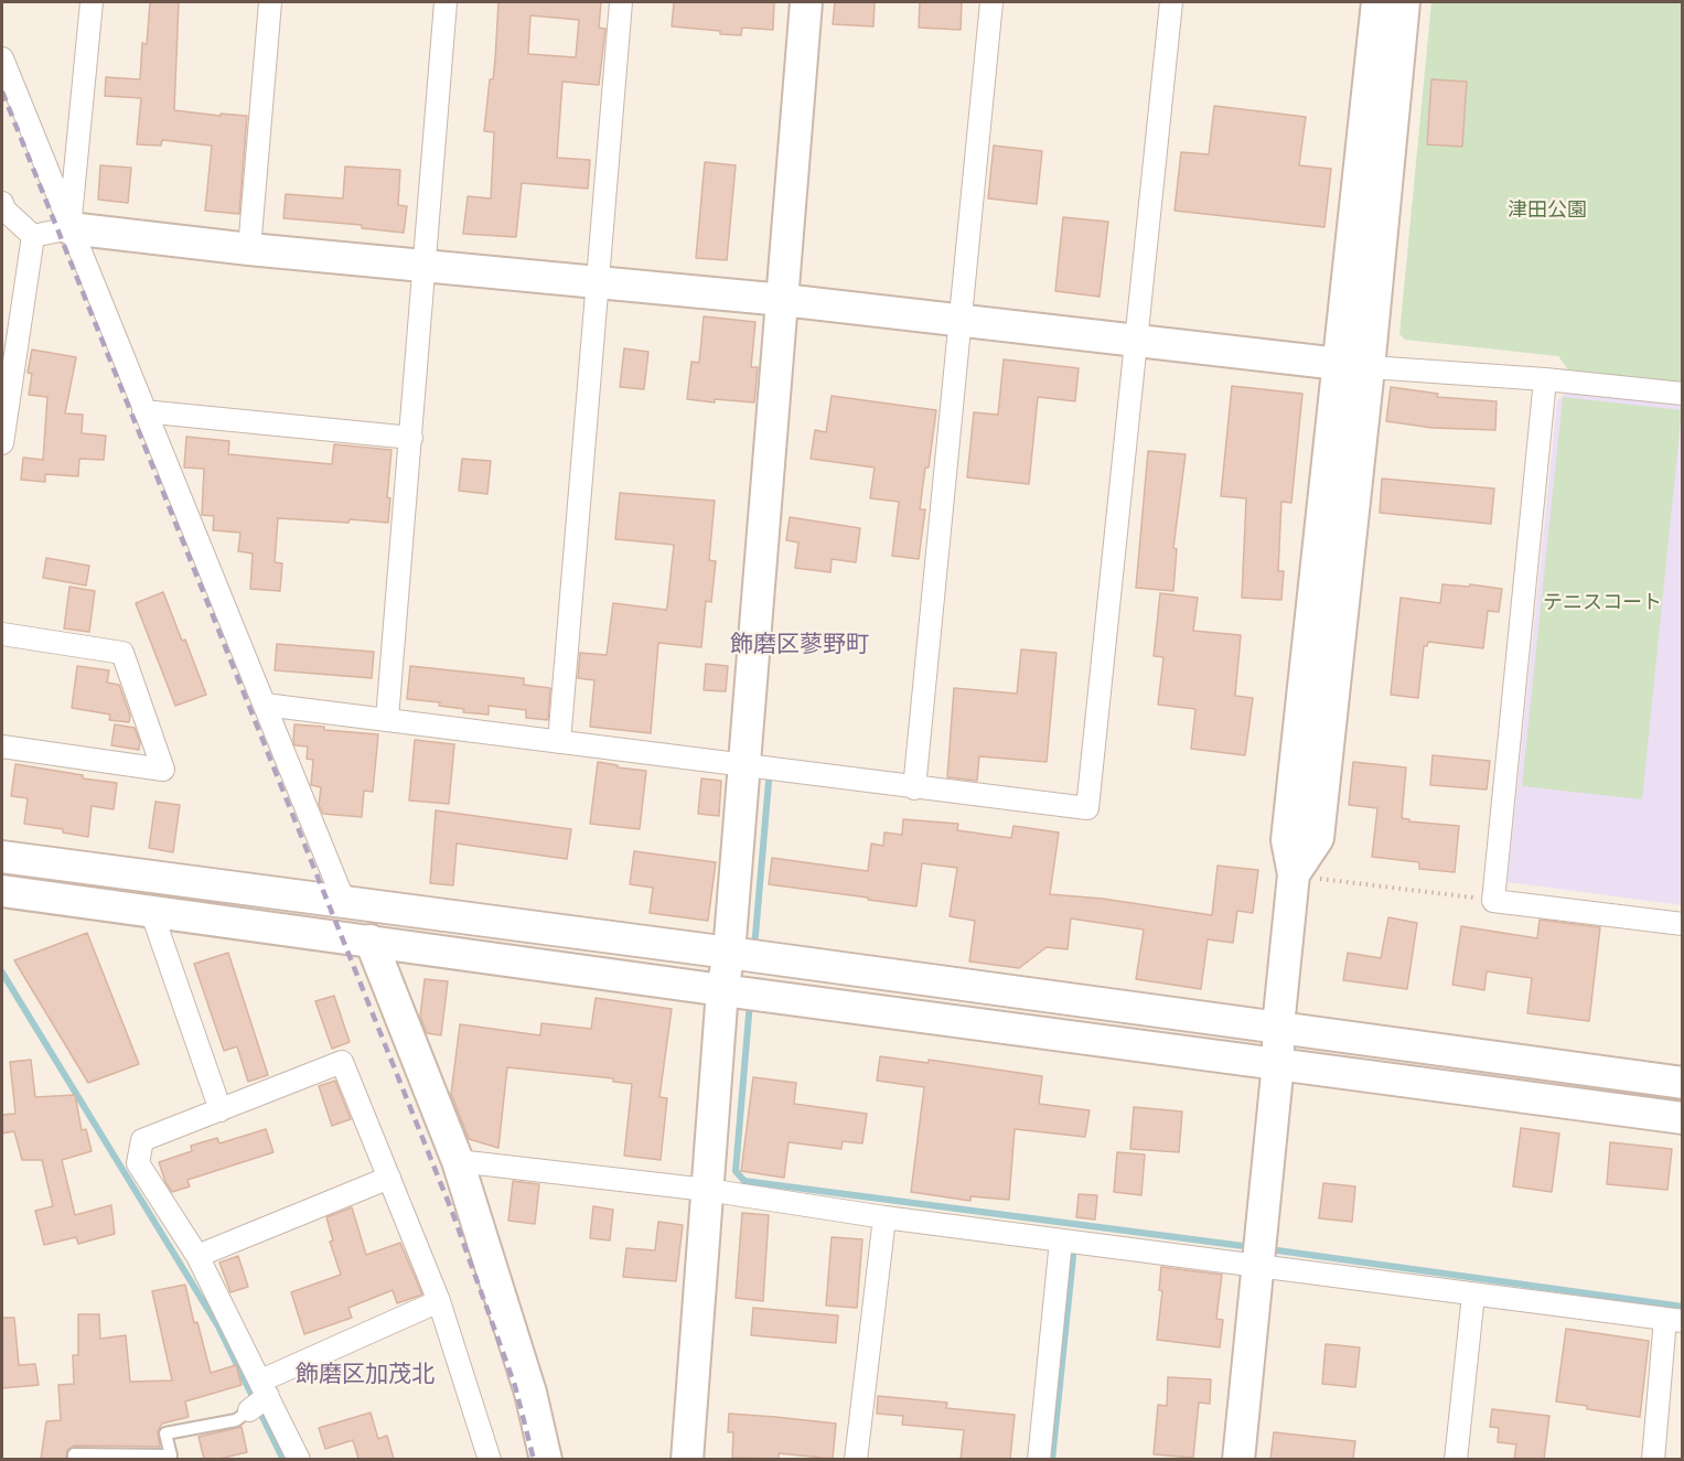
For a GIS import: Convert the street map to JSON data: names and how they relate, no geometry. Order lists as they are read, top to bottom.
{
  "districts": ["飾磨区蓼野町", "飾磨区加茂北"],
  "parks": ["津田公園", "テニスコート"]
}
